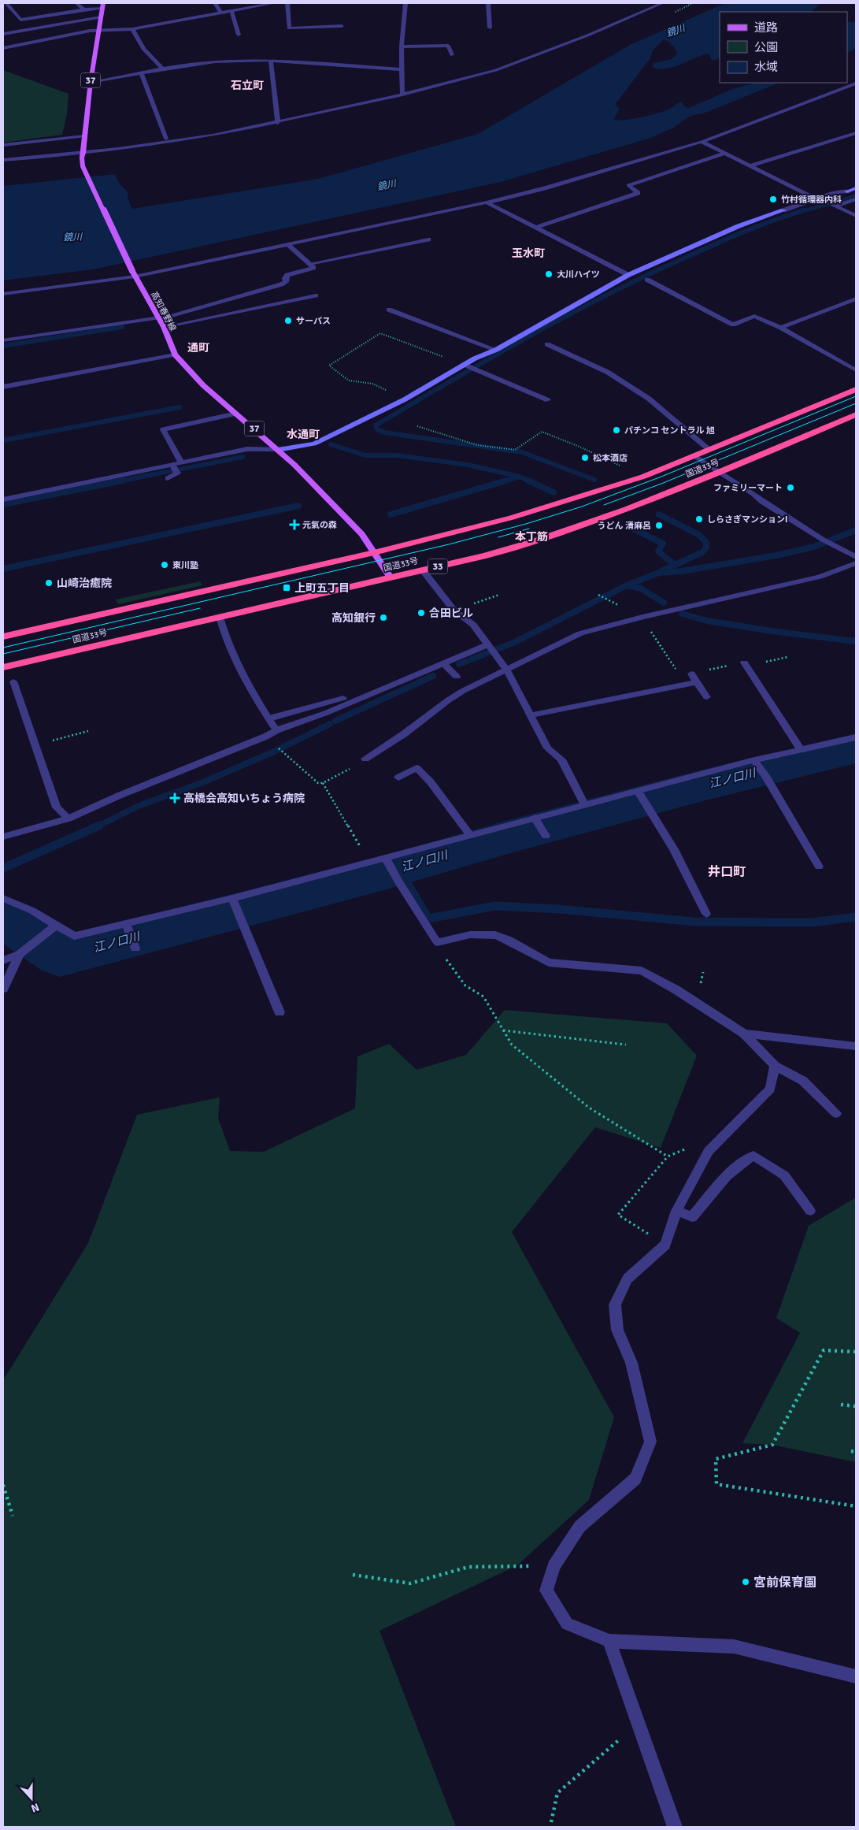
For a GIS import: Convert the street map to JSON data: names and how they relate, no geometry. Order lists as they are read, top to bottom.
{
  "streets": {
    "highway": ["国道33号", "33"],
    "main road": ["37", "高知春野線"]
  },
  "crossings": [
    ["高知春野線", "国道33号"]
  ],
  "districts": [
    "石立町",
    "玉水町",
    "通町",
    "水通町",
    "本丁筋",
    "井口町"
  ],
  "water": ["鏡川", "江ノ口川"],
  "places": {
    "other": [
      "竹村循環器内科",
      "大川ハイツ",
      "サーパス",
      "パチンコ セントラル 旭",
      "松本酒店",
      "ファミリーマート",
      "しらさぎマンションI",
      "うどん 清麻呂",
      "東川塾",
      "山崎治癒院",
      "合田ビル",
      "高知銀行",
      "宮前保育園"
    ],
    "health": ["元氣の森", "高橋会高知いちょう病院"],
    "transit": ["上町五丁目"]
  },
  "legend": ["道路", "公園", "水域"],
  "north": "bottom"
}
